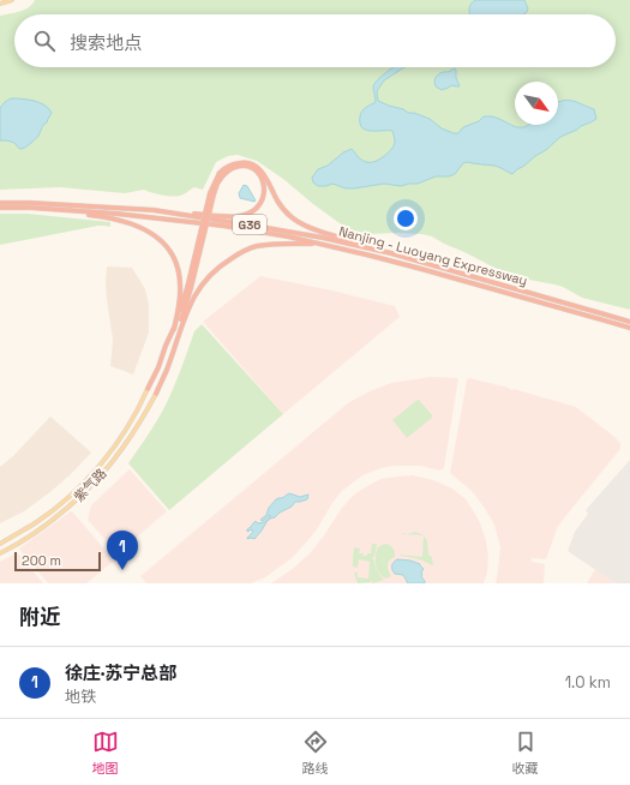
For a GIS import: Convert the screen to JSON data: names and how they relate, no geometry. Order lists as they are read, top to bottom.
{
  "streets": {
    "highway": ["G36", "Nanjing - Luoyang Expressway"],
    "main road": ["紫气路"]
  },
  "scale_bar": "200 m",
  "north": "bottom right",
  "page": {
    "search": "搜索地点",
    "pins": "1",
    "scale": "200 m",
    "heading": "附近",
    "list": [
      {
        "mark": "1",
        "name": "徐庄·苏宁总部",
        "note": "地铁",
        "value": "1.0 km"
      }
    ],
    "nav": ["地图", "路线", "收藏"]
  }
}
